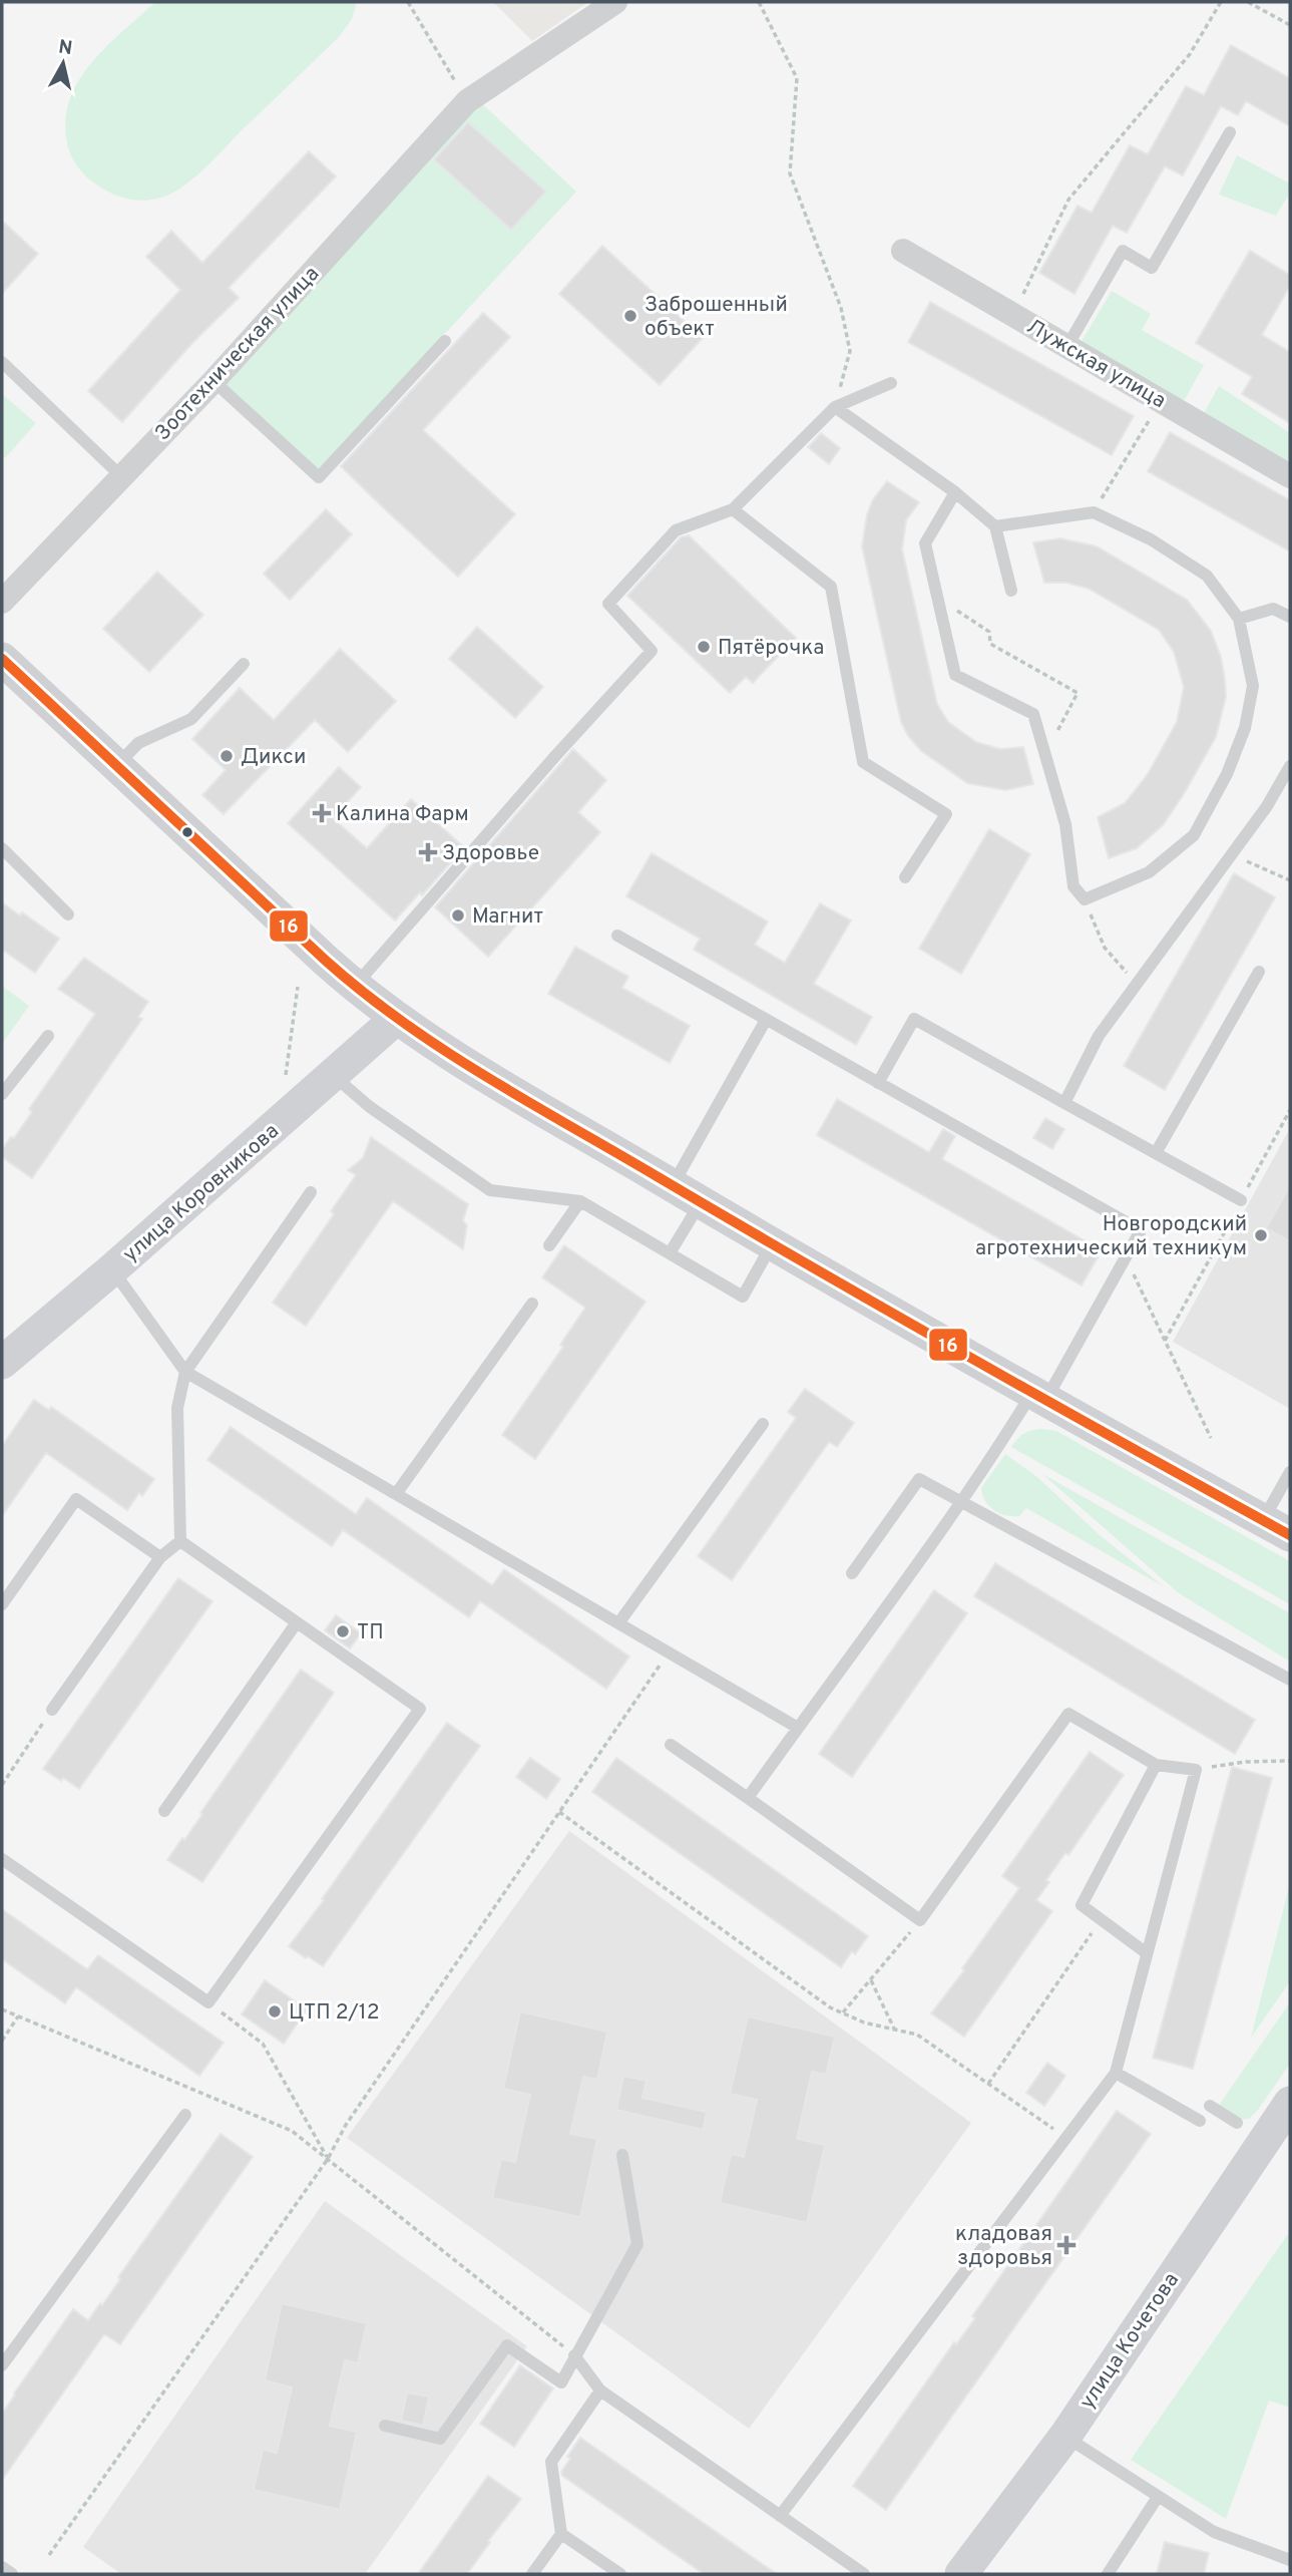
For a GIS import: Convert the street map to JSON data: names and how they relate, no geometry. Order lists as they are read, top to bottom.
{
  "streets": {
    "street": [
      "Зоотехническая улица",
      "Лужская улица",
      "улица Коровникова",
      "улица Кочетова"
    ]
  },
  "places": {
    "other": [
      "Заброшенный объект",
      "Пятёрочка",
      "Дикси",
      "Магнит",
      "Новгородский агротехнический техникум",
      "ТП",
      "ЦТП 2/12"
    ],
    "health": ["Калина Фарм", "Здоровье", "кладовая здоровья"]
  },
  "lines": ["transit line 16"],
  "north": "top"
}
